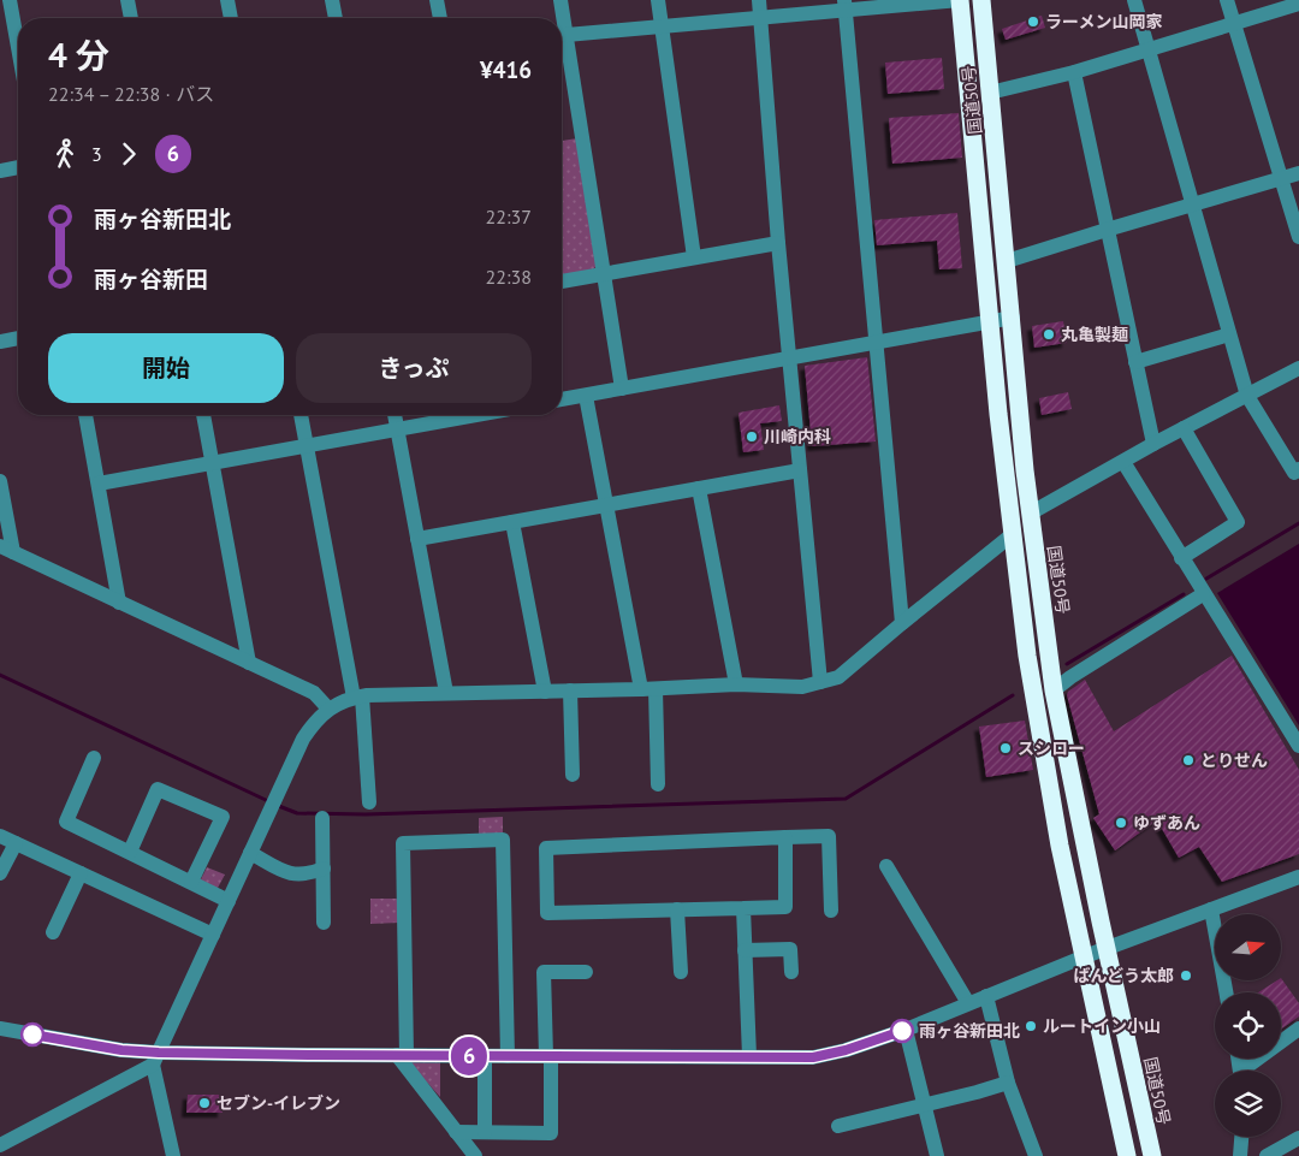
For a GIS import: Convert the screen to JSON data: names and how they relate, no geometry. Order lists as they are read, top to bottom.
{
  "streets": {
    "highway": ["国道50号"]
  },
  "places": [
    "ラーメン山岡家",
    "丸亀製麺",
    "川崎内科",
    "スシロー",
    "とりせん",
    "ゆずあん",
    "ばんどう太郎",
    "ルートイン小山",
    "雨ヶ谷新田北",
    "セブン-イレブン"
  ],
  "lines": ["bus line 6"],
  "north": "right",
  "page": {
    "on_map": "6",
    "heading": ["4 分", "22:34 – 22:38 · バス", "¥416"],
    "legs": ["3", "6"],
    "list": [
      {
        "name": "雨ヶ谷新田北",
        "value": "22:37"
      },
      {
        "name": "雨ヶ谷新田",
        "value": "22:38"
      }
    ],
    "buttons": ["開始", "きっぷ"]
  }
}
